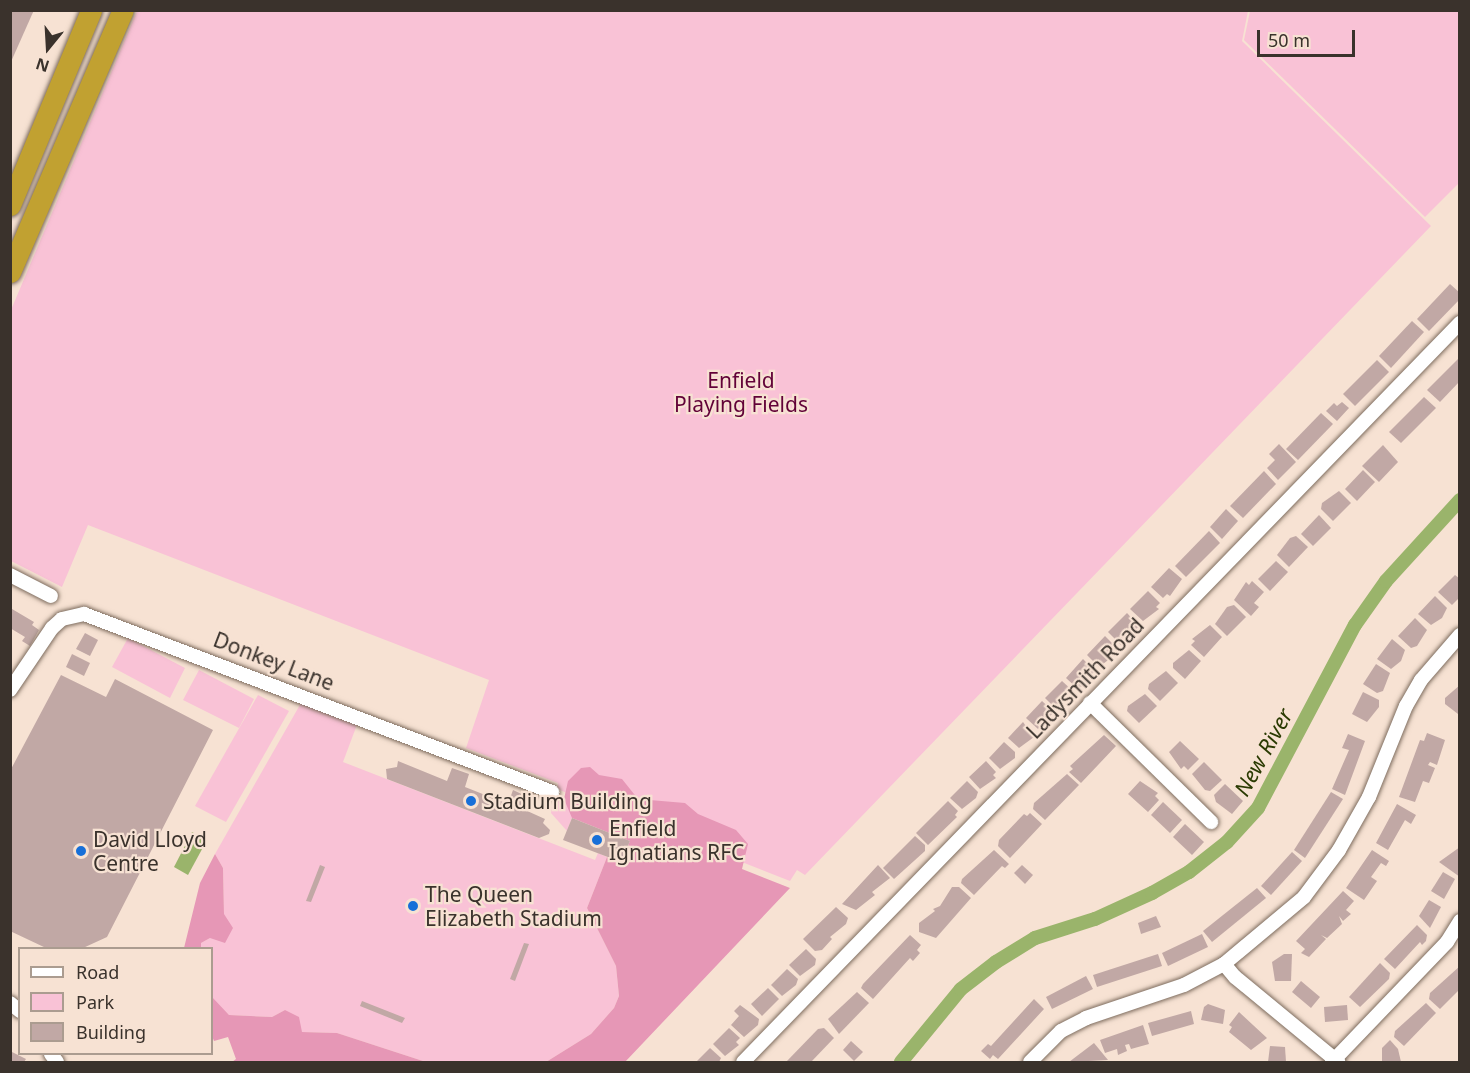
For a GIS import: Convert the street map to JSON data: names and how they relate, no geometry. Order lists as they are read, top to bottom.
{
  "streets": {
    "street": ["Donkey Lane", "Ladysmith Road"]
  },
  "water": ["New River"],
  "parks": ["Enfield Playing Fields"],
  "places": [
    "Stadium Building",
    "Enfield Ignatians RFC",
    "David Lloyd Centre",
    "The Queen Elizabeth Stadium"
  ],
  "legend": ["Road", "Park", "Building"],
  "scale_bar": "50 m",
  "north": "bottom"
}
